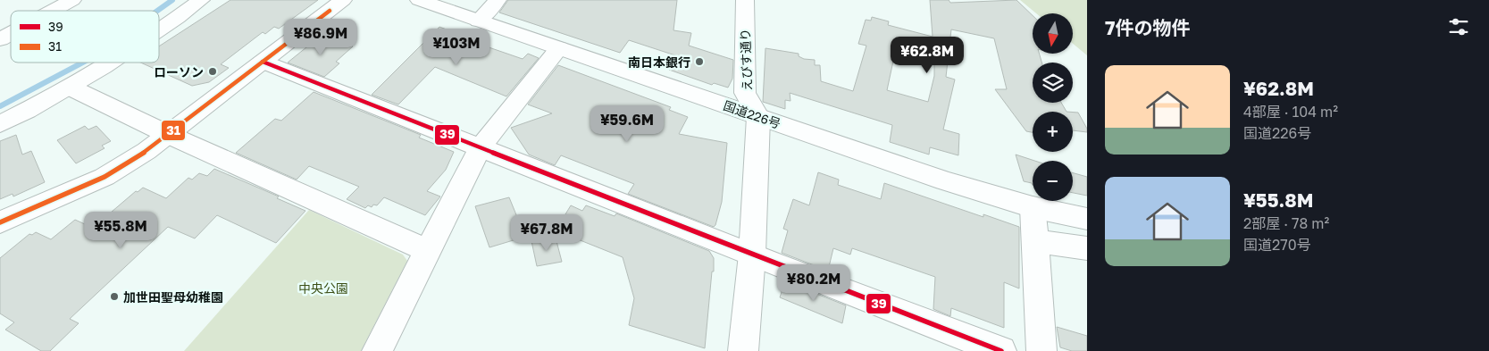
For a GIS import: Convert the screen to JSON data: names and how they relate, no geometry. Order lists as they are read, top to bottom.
{
  "streets": {
    "main road": ["えびす通り", "国道226号"]
  },
  "crossings": [
    ["えびす通り", "国道226号"]
  ],
  "parks": ["中央公園"],
  "places": ["南日本銀行", "ローソン", "加世田聖母幼稚園"],
  "lines": ["transit line 31", "transit line 39"],
  "legend": ["39", "31"],
  "north": "bottom",
  "page": {
    "heading": "7件の物件",
    "map_buttons": ["+", "−"],
    "price": [
      "¥86.9M",
      "¥103M",
      "¥62.8M",
      "¥59.6M",
      "¥55.8M",
      "¥67.8M",
      "¥80.2M"
    ],
    "list": [
      {
        "name": "¥62.8M",
        "note": "4部屋 · 104 m² · 国道226号"
      },
      {
        "name": "¥55.8M",
        "note": "2部屋 · 78 m² · 国道270号"
      }
    ]
  }
}
